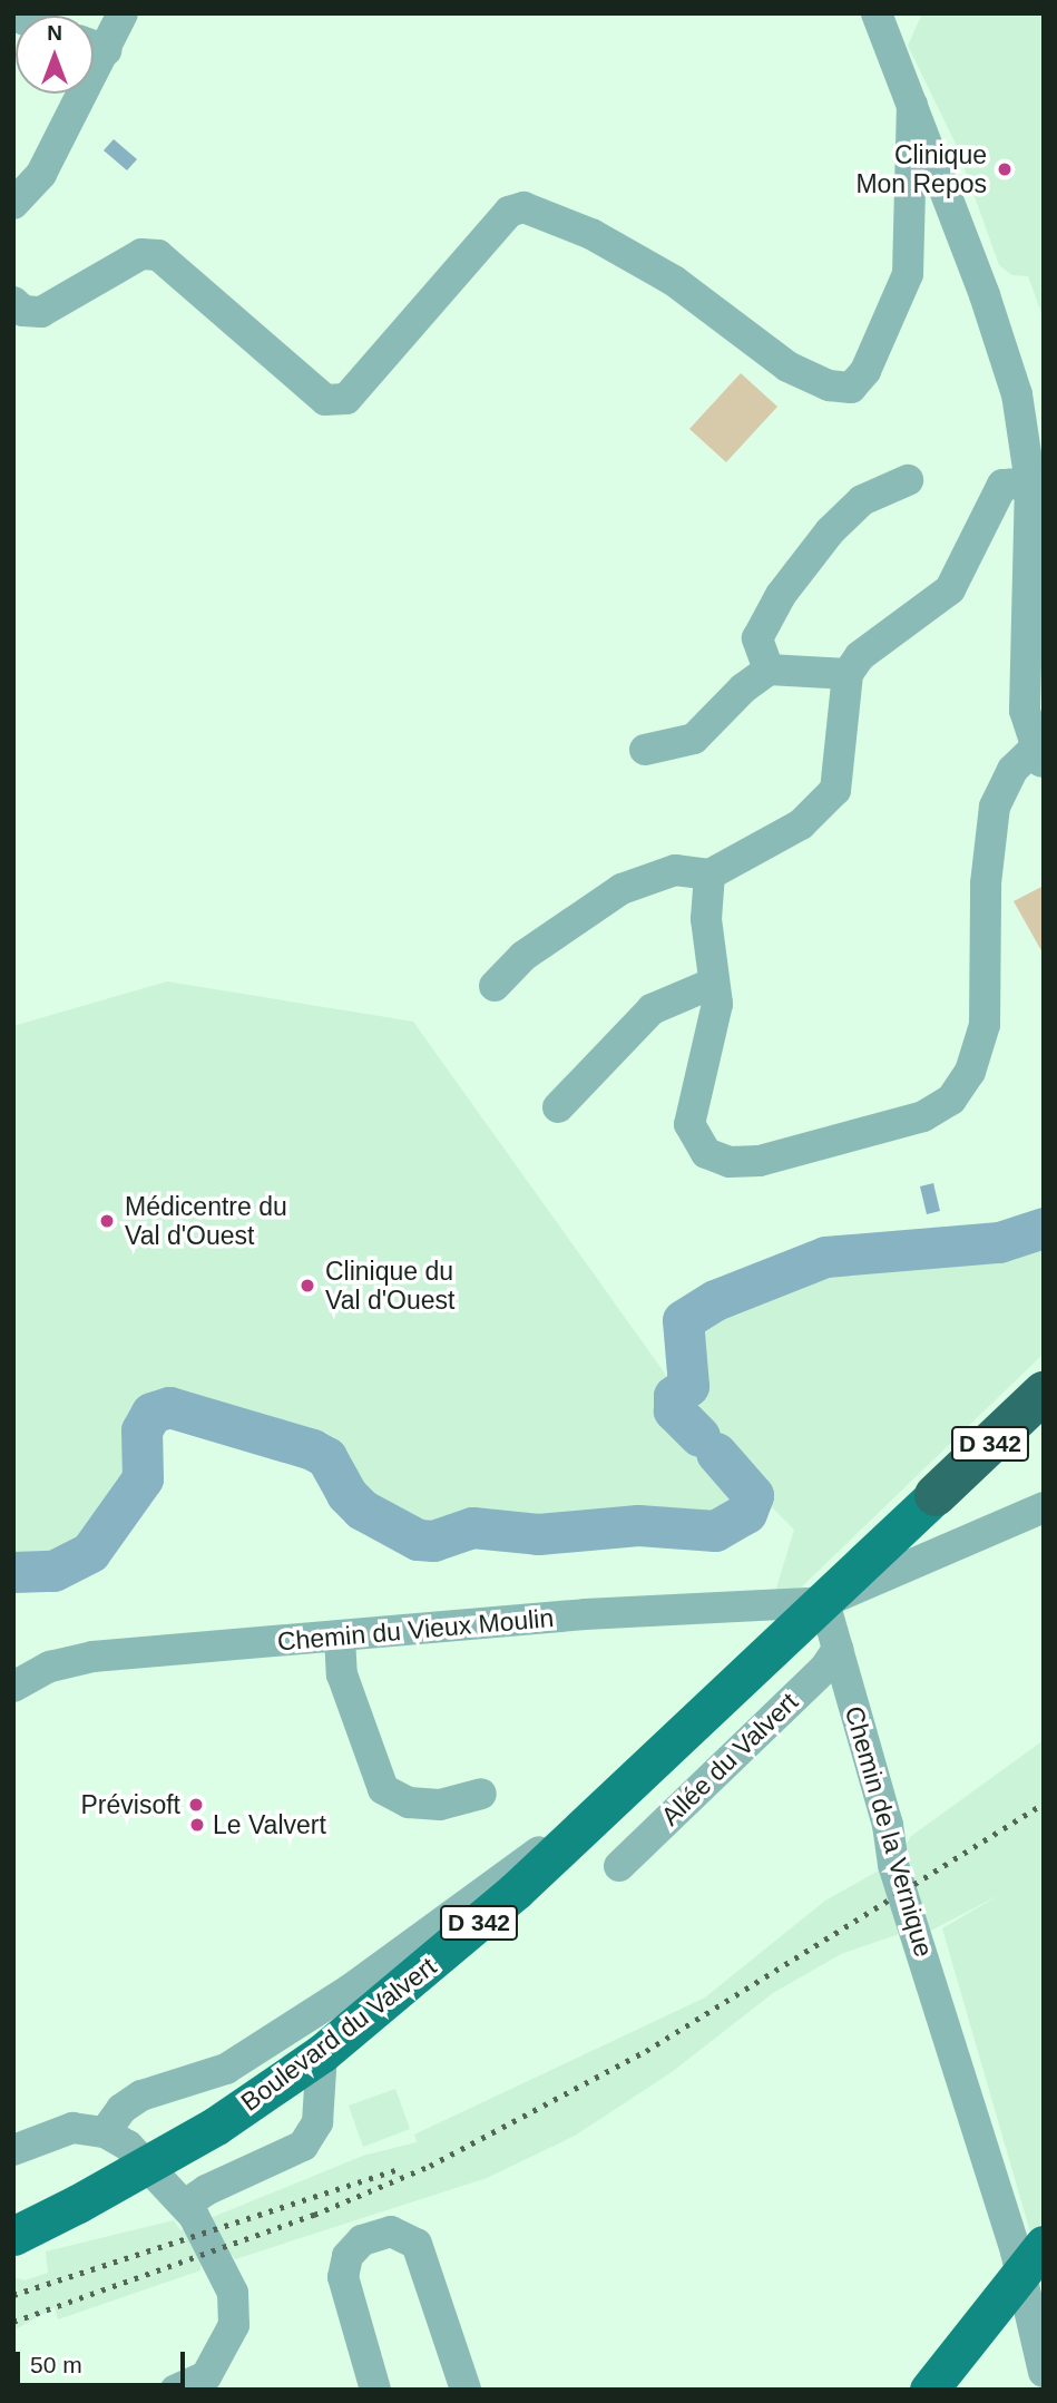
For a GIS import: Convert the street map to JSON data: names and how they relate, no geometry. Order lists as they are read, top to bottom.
{
  "streets": {
    "highway": ["D 342"],
    "main road": ["Boulevard du Valvert"],
    "street": ["Chemin du Vieux Moulin", "Allée du Valvert", "Chemin de la Vernique"]
  },
  "crossings": [
    ["D 342", "Chemin du Vieux Moulin"],
    ["D 342", "Chemin de la Vernique"],
    ["D 342", "Boulevard du Valvert"],
    ["Chemin du Vieux Moulin", "Chemin de la Vernique"],
    ["Chemin du Vieux Moulin", "Boulevard du Valvert"],
    ["Allée du Valvert", "Chemin de la Vernique"],
    ["Chemin de la Vernique", "Boulevard du Valvert"]
  ],
  "places": [
    "Clinique Mon Repos",
    "Médicentre du Val d'Ouest",
    "Clinique du Val d'Ouest",
    "Prévisoft",
    "Le Valvert"
  ],
  "scale_bar": "50 m",
  "north": "top"
}
